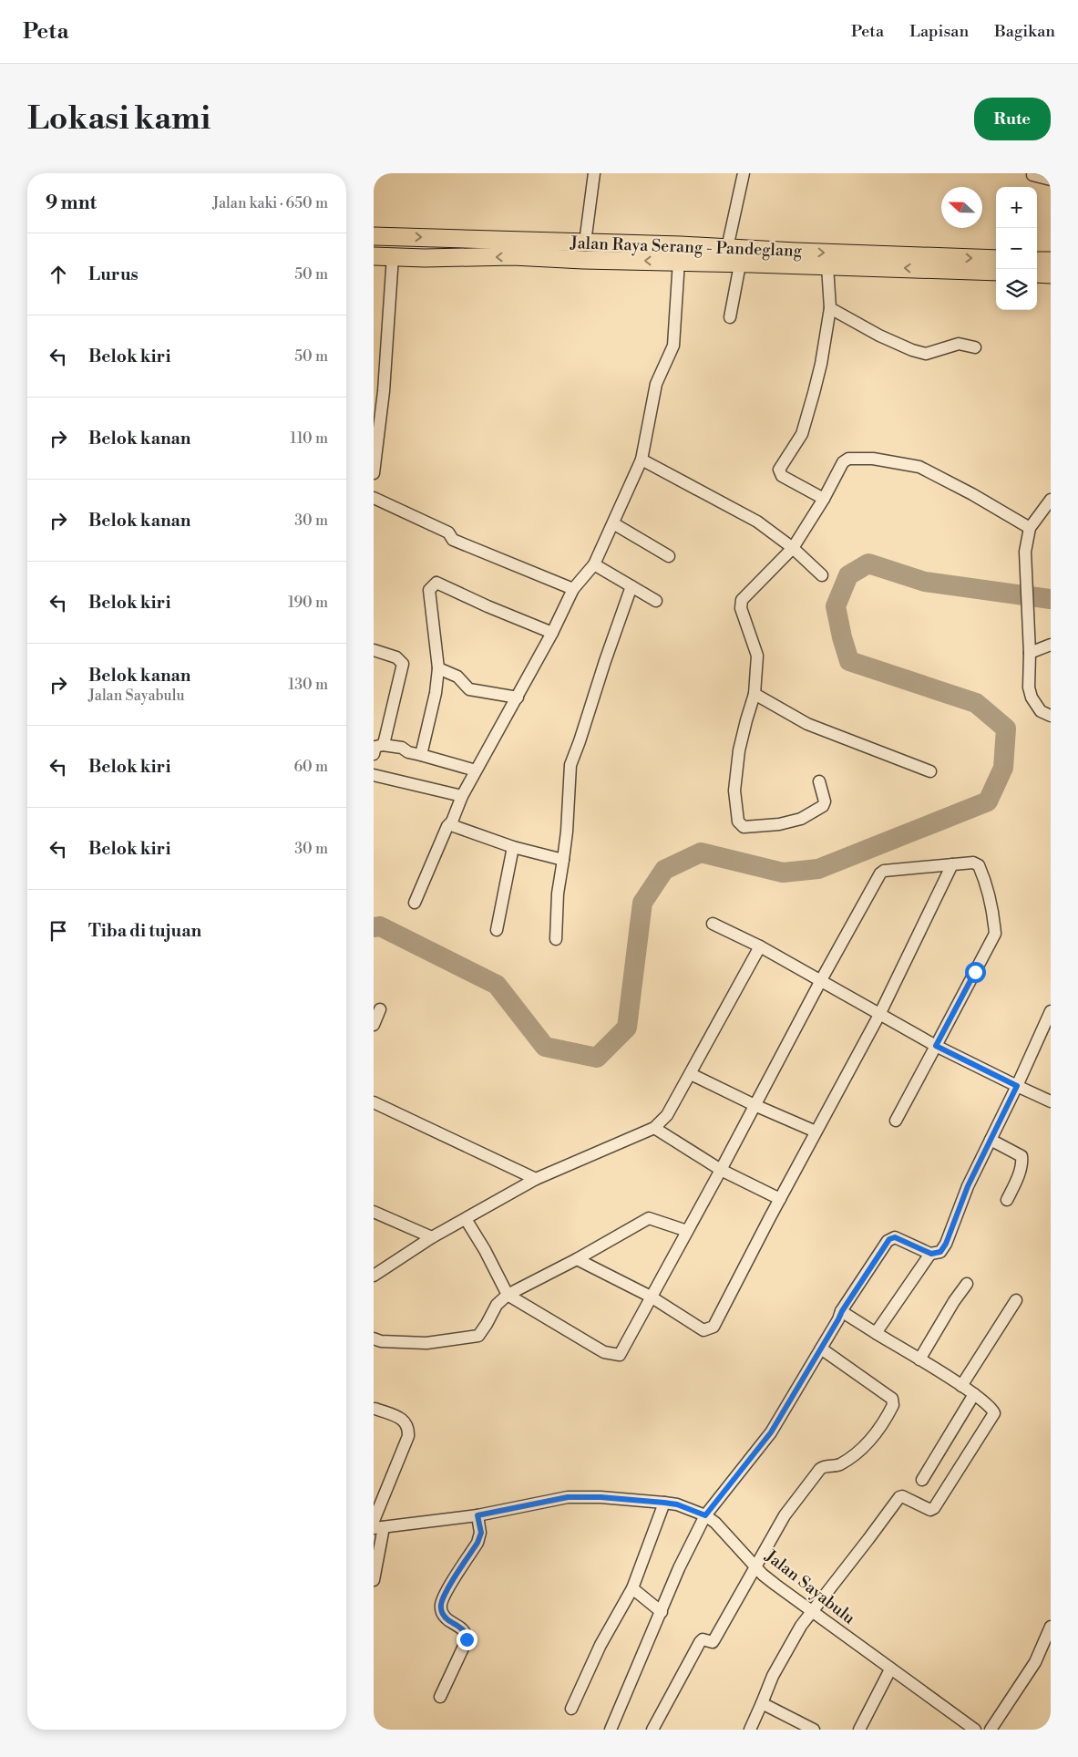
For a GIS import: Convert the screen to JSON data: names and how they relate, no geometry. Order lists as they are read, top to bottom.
{
  "streets": {
    "highway": ["Jalan Raya Serang - Pandeglang"],
    "street": ["Jalan Sayabulu"]
  },
  "north": "left",
  "page": {
    "header": "Peta",
    "nav": ["Peta", "Lapisan", "Bagikan"],
    "buttons": "Rute",
    "title": "Lokasi kami",
    "heading": ["9 mnt", "Jalan kaki · 650 m"],
    "map_buttons": ["+", "−"],
    "list": [
      ["Lurus", "50 m"],
      ["Belok kiri", "50 m"],
      ["Belok kanan", "110 m"],
      ["Belok kanan", "30 m"],
      ["Belok kiri", "190 m"],
      ["Belok kanan", "Jalan Sayabulu", "130 m"],
      ["Belok kiri", "60 m"],
      ["Belok kiri", "30 m"],
      "Tiba di tujuan"
    ]
  }
}
